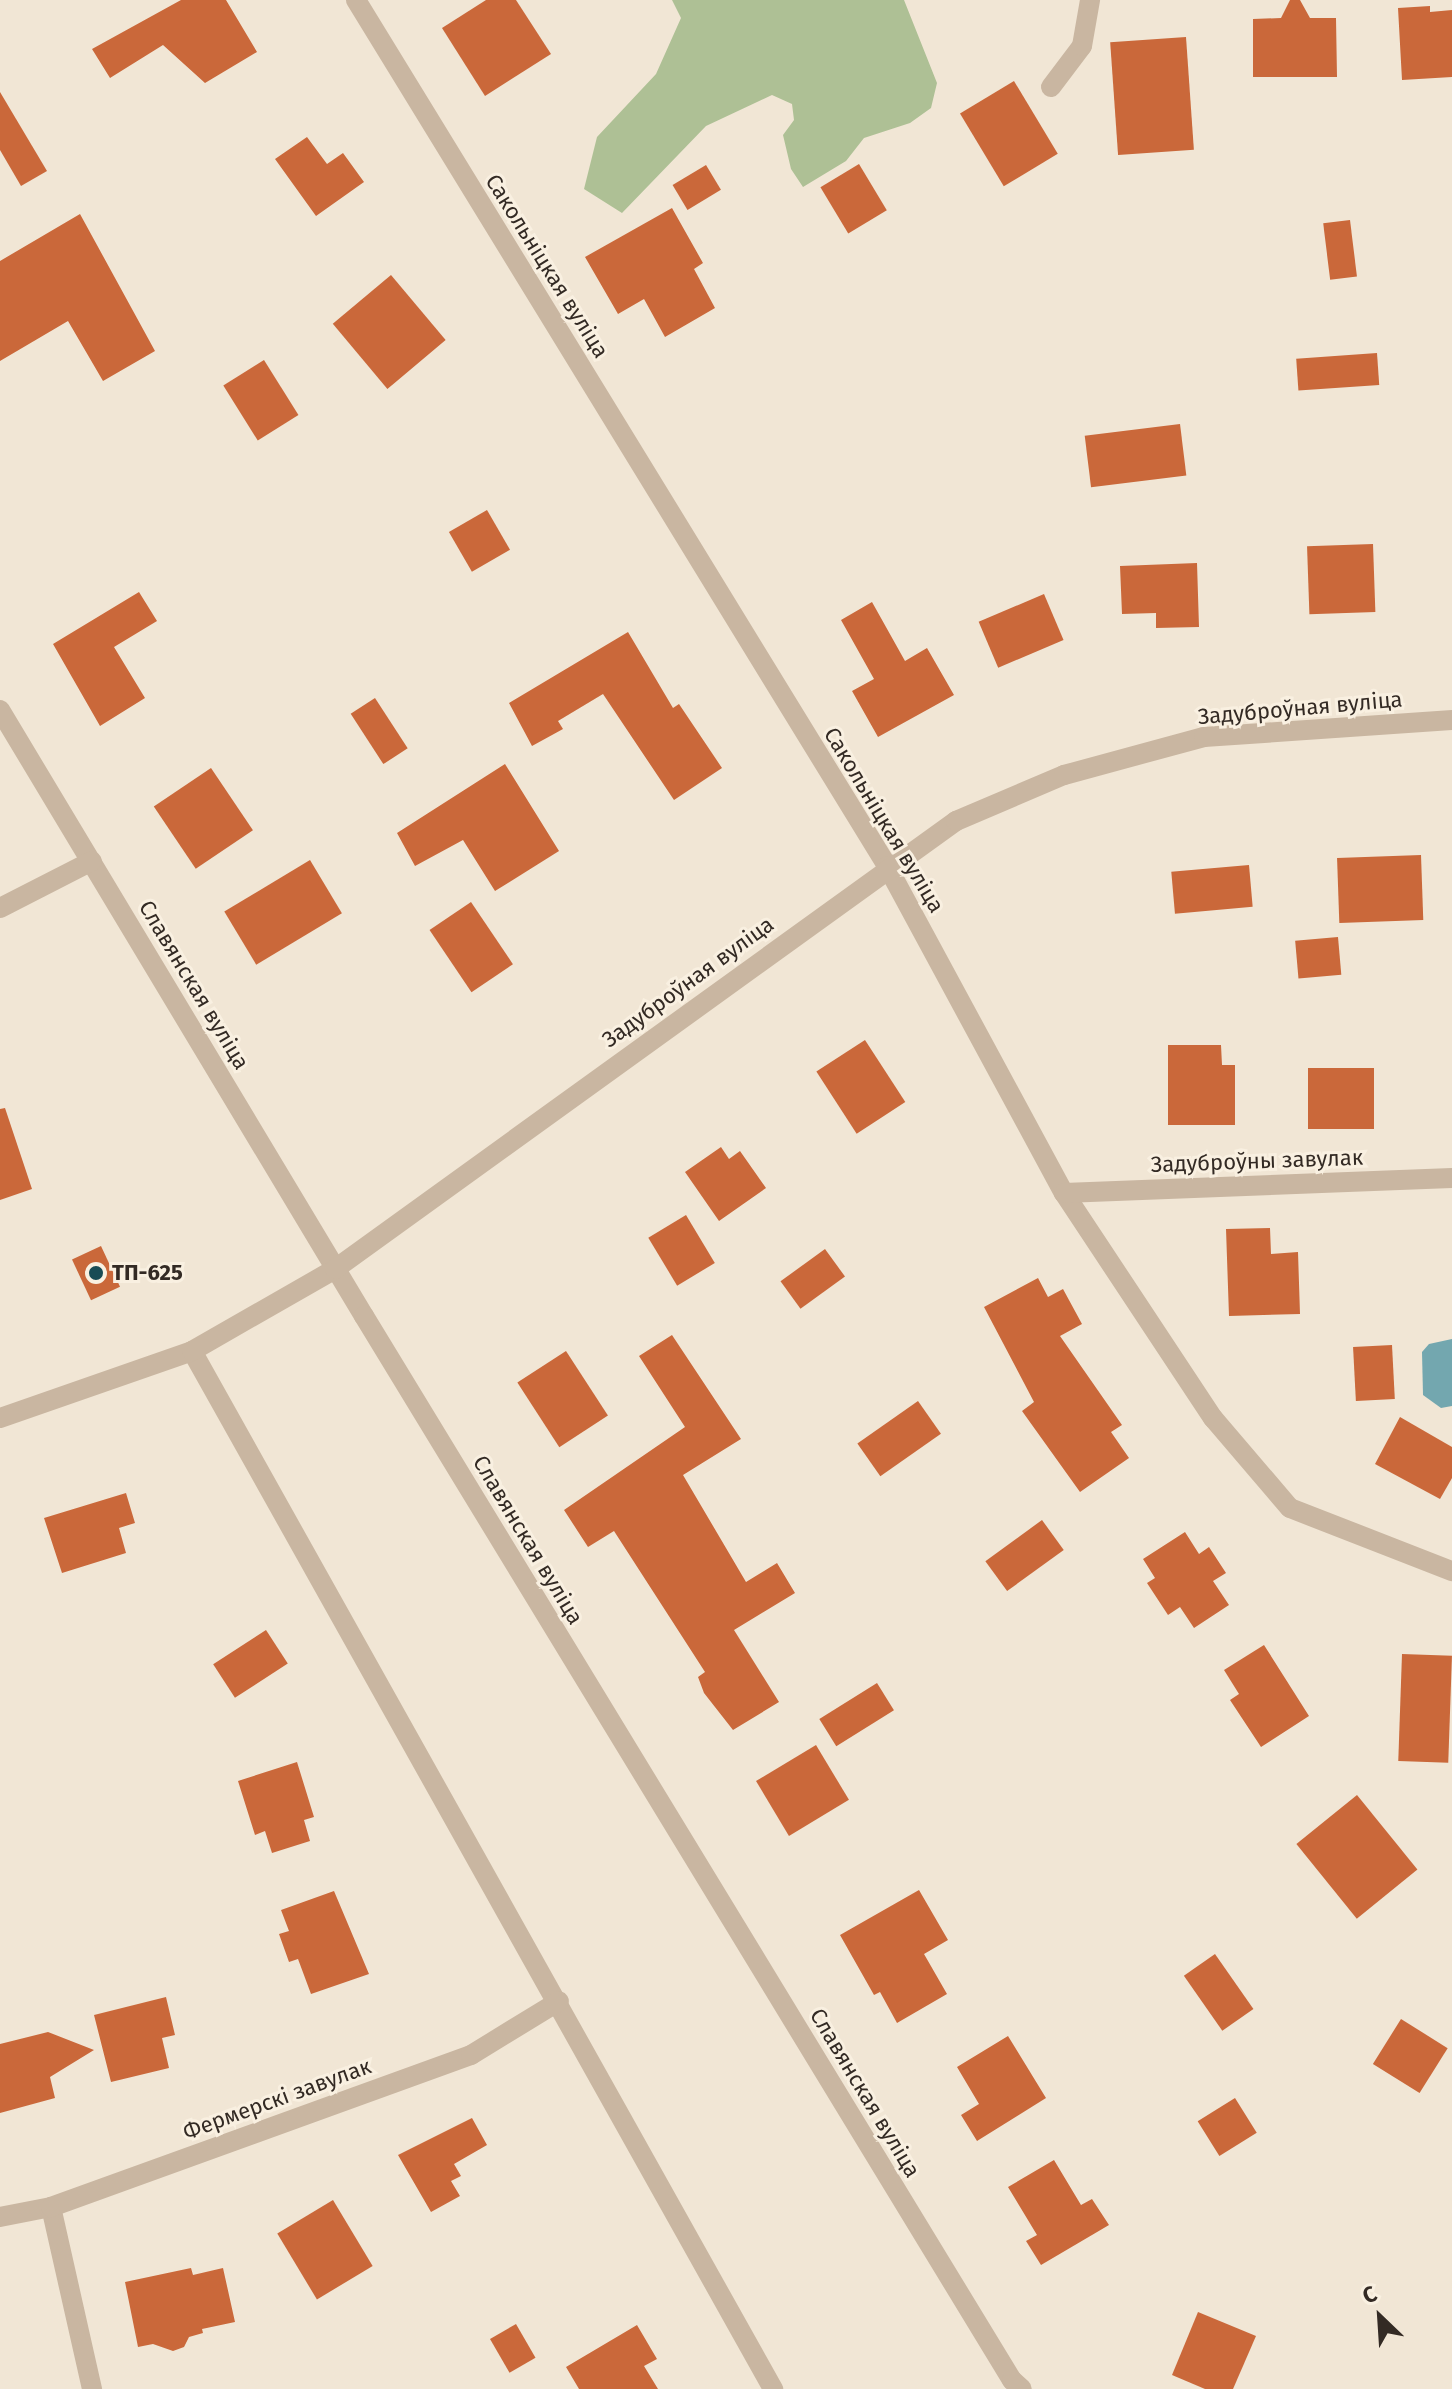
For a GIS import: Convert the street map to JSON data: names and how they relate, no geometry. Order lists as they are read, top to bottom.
{
  "streets": {
    "street": [
      "Сакольніцкая вуліца",
      "Задуброўная вуліца",
      "Славянская вуліца",
      "Задуброўны завулак",
      "Фермерскі завулак"
    ]
  },
  "crossings": [
    ["Сакольніцкая вуліца", "Задуброўная вуліца"],
    ["Сакольніцкая вуліца", "Задуброўны завулак"],
    ["Задуброўная вуліца", "Славянская вуліца"]
  ],
  "places": ["ТП-625"],
  "north": "top left"
}
